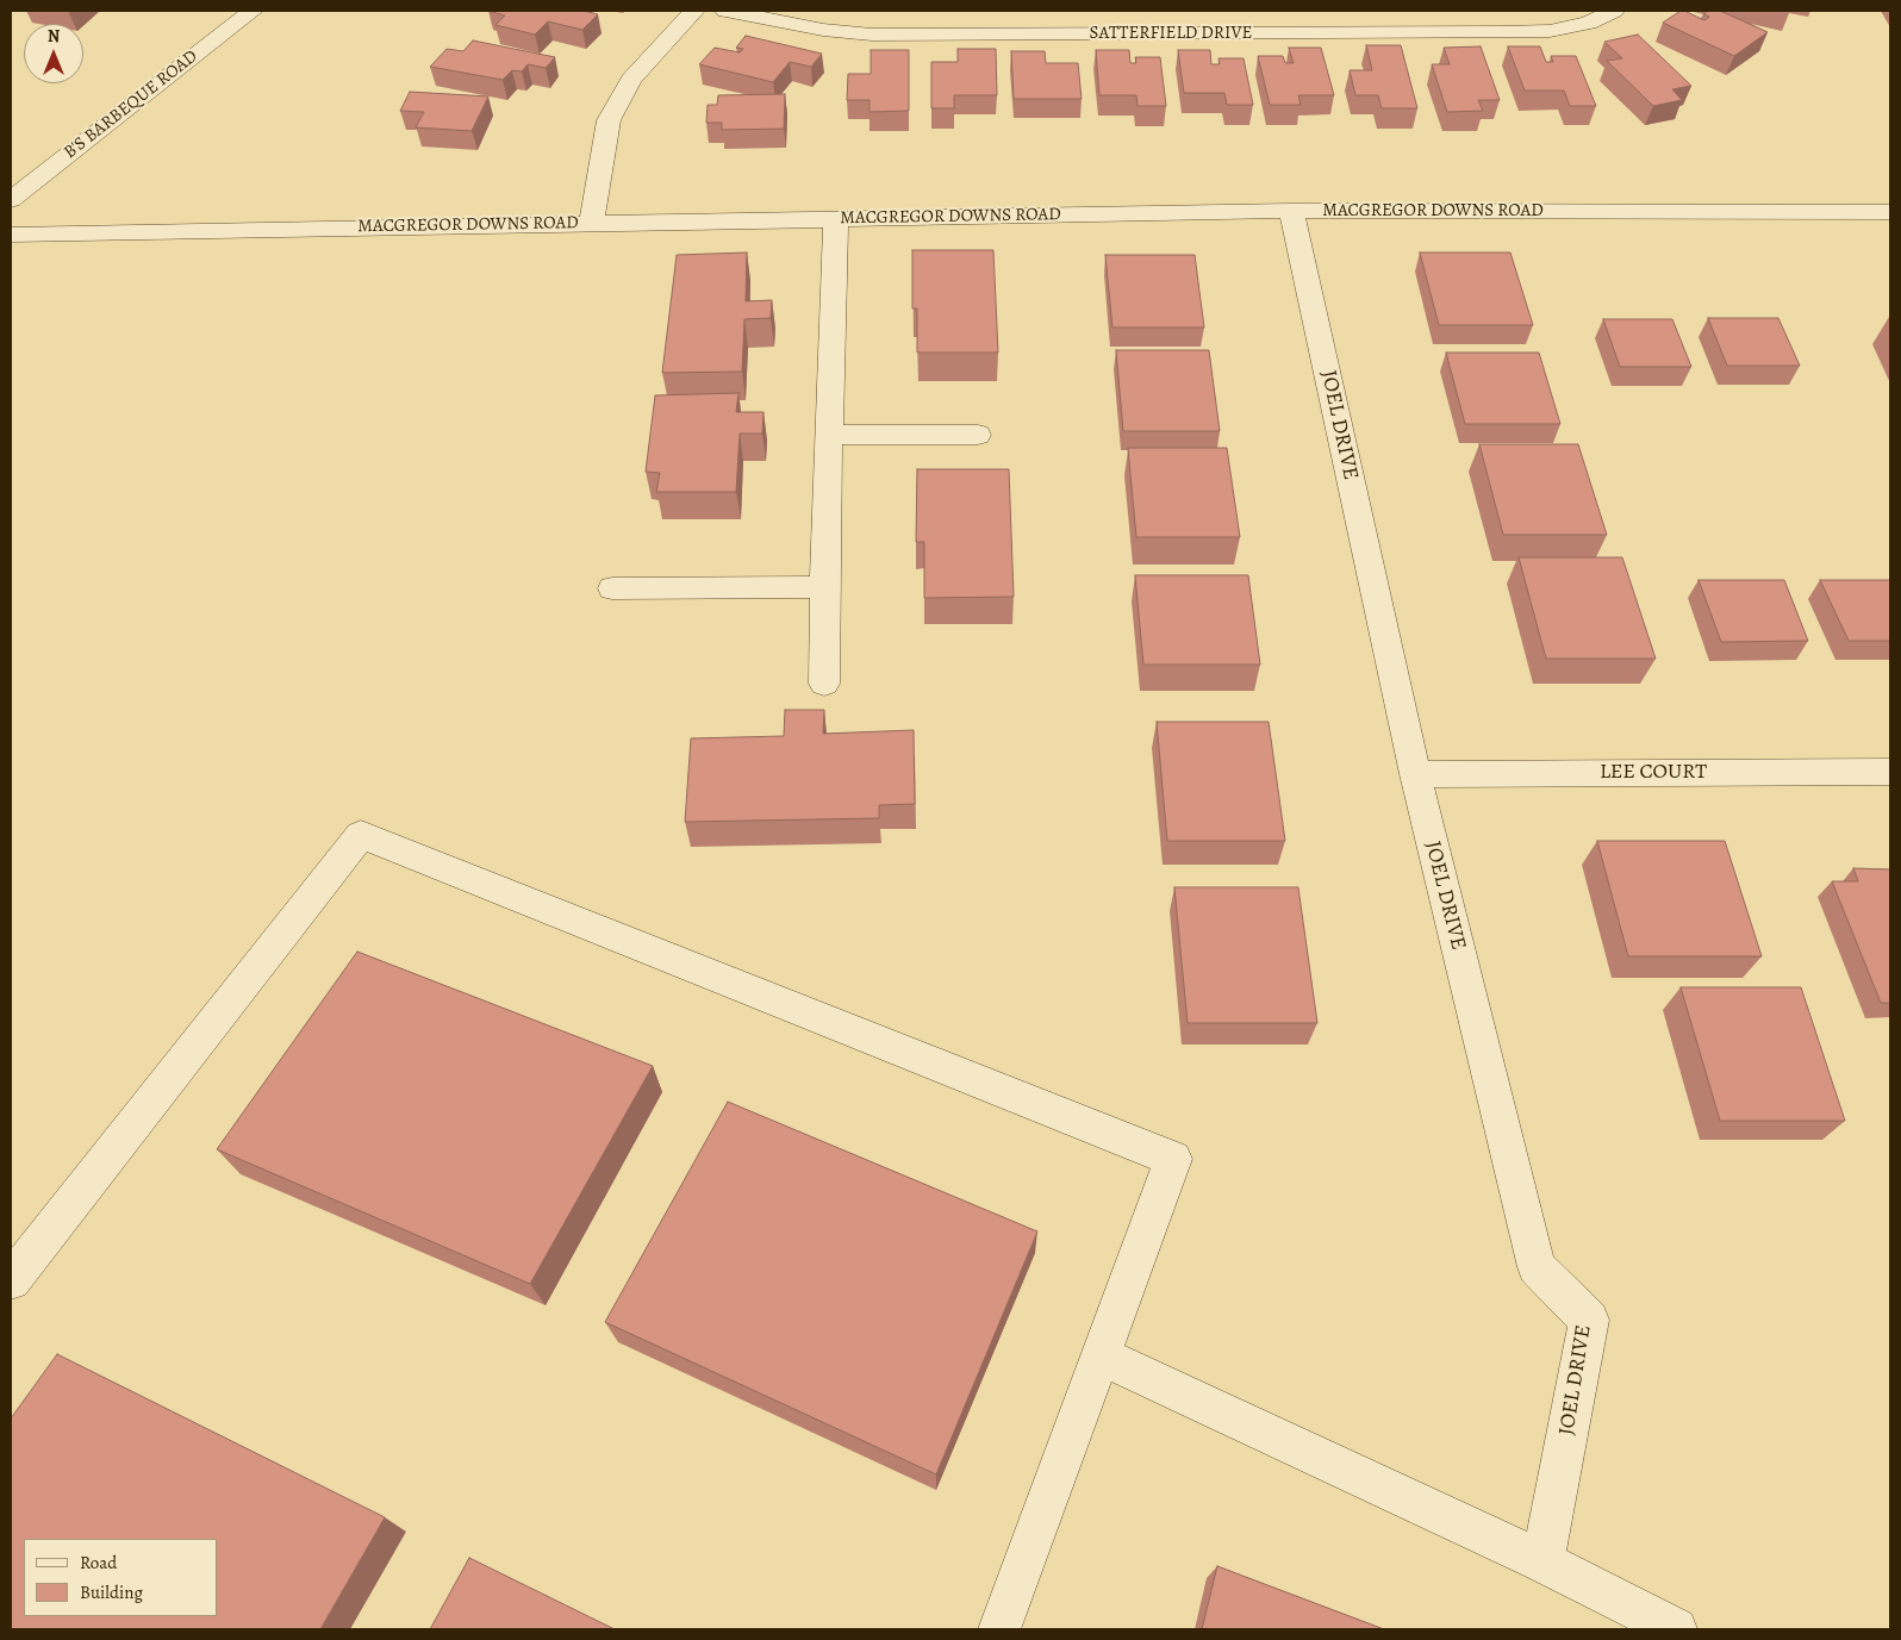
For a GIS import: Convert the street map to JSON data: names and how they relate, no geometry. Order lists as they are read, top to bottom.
{
  "streets": {
    "street": [
      "SATTERFIELD DRIVE",
      "B'S BARBEQUE ROAD",
      "MACGREGOR DOWNS ROAD",
      "JOEL DRIVE",
      "LEE COURT"
    ]
  },
  "crossings": [
    ["MACGREGOR DOWNS ROAD", "JOEL DRIVE"],
    ["JOEL DRIVE", "LEE COURT"]
  ],
  "legend": ["Road", "Building"],
  "north": "top"
}
